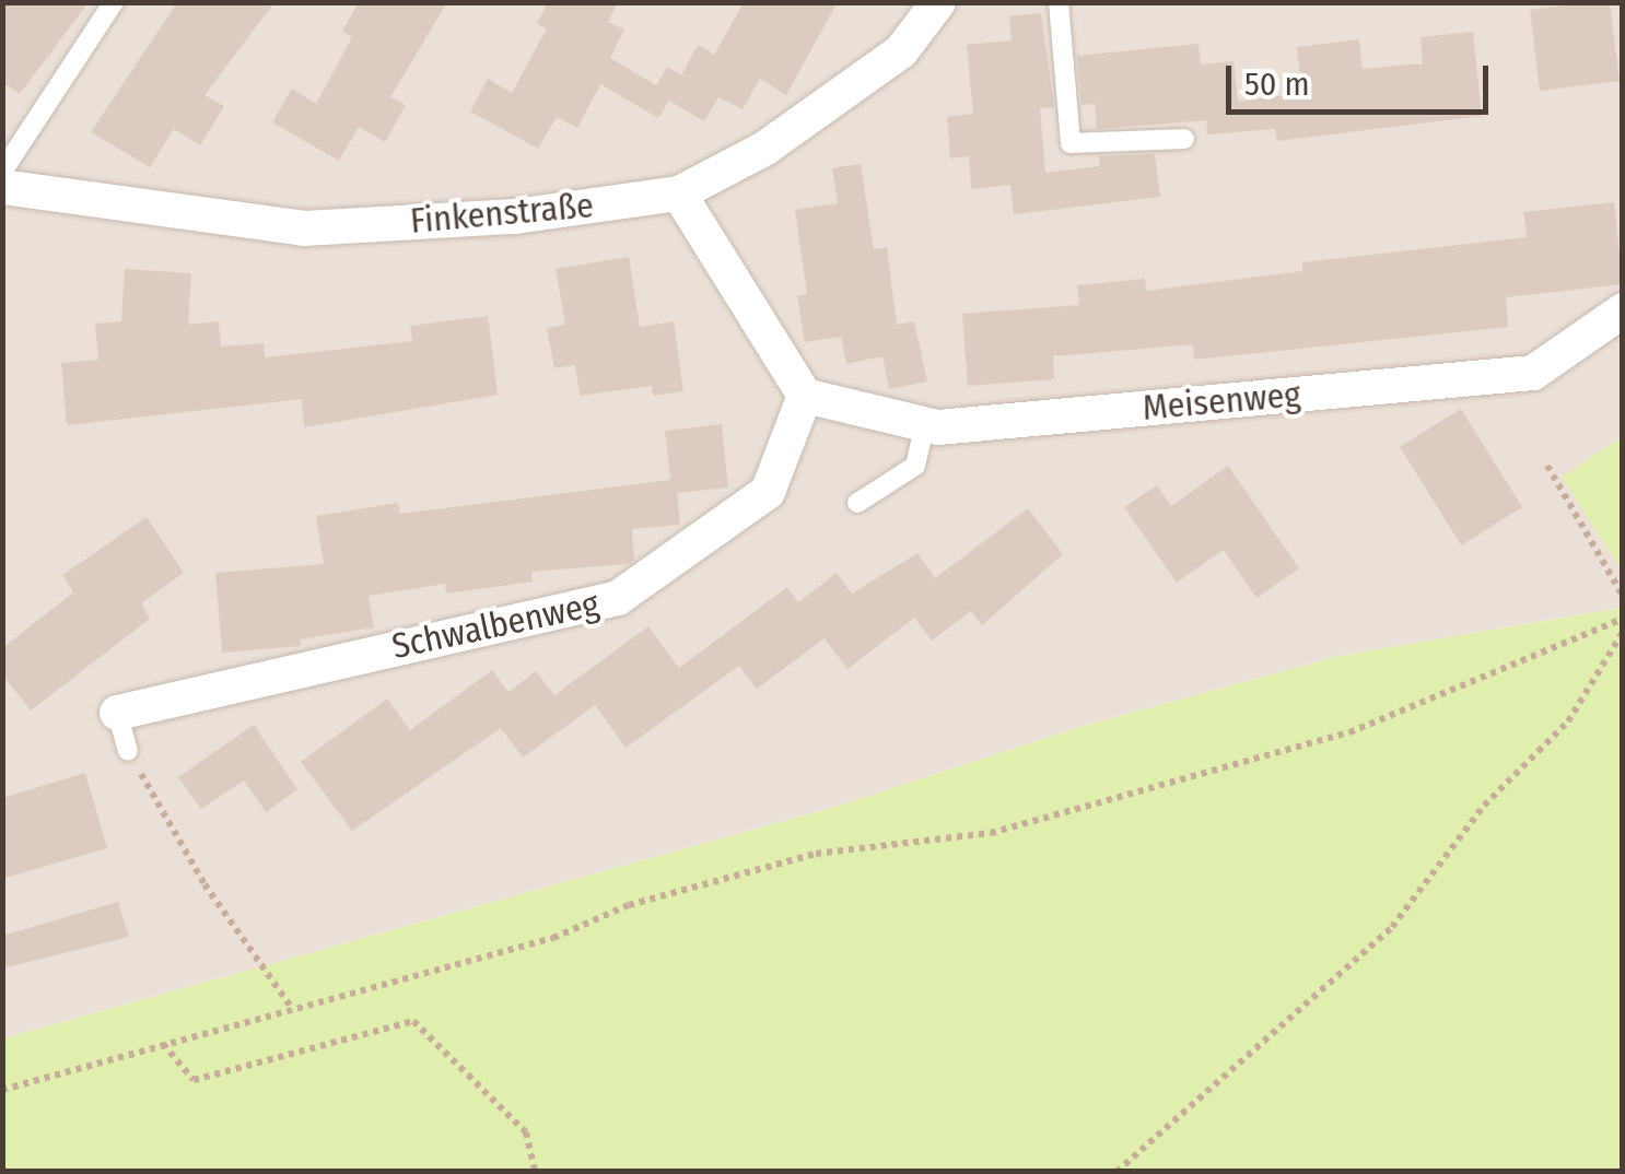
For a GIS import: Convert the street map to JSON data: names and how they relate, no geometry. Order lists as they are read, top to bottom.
{
  "streets": {
    "street": ["Finkenstraße", "Meisenweg", "Schwalbenweg"]
  },
  "crossings": [
    ["Meisenweg", "Schwalbenweg"]
  ],
  "scale_bar": "50 m"
}
